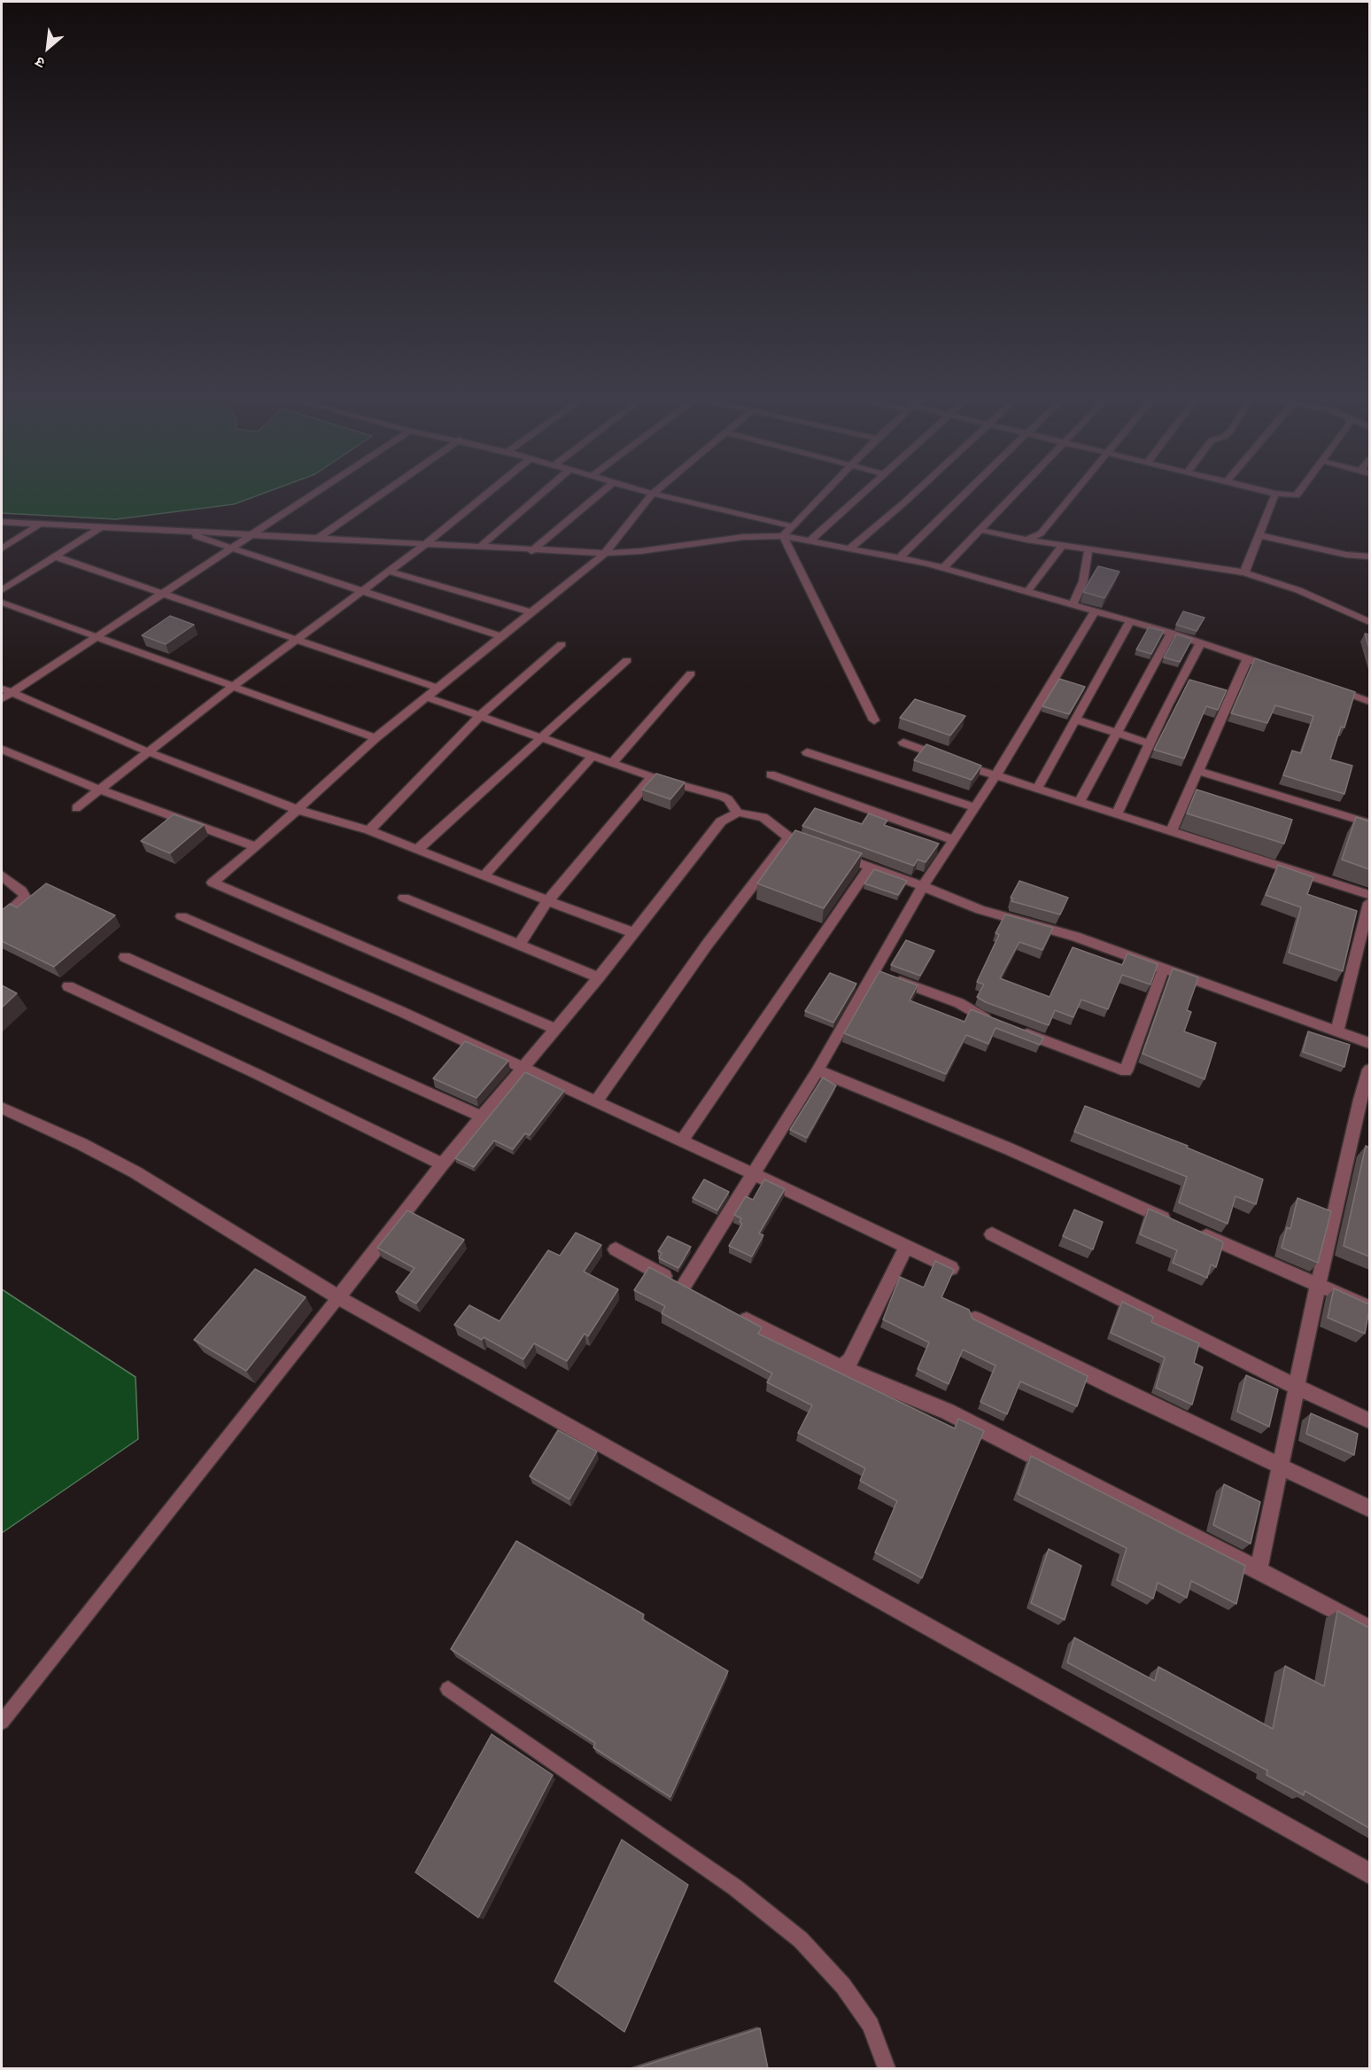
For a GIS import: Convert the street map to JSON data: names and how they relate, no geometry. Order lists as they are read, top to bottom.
{
  "north": "bottom left"
}
